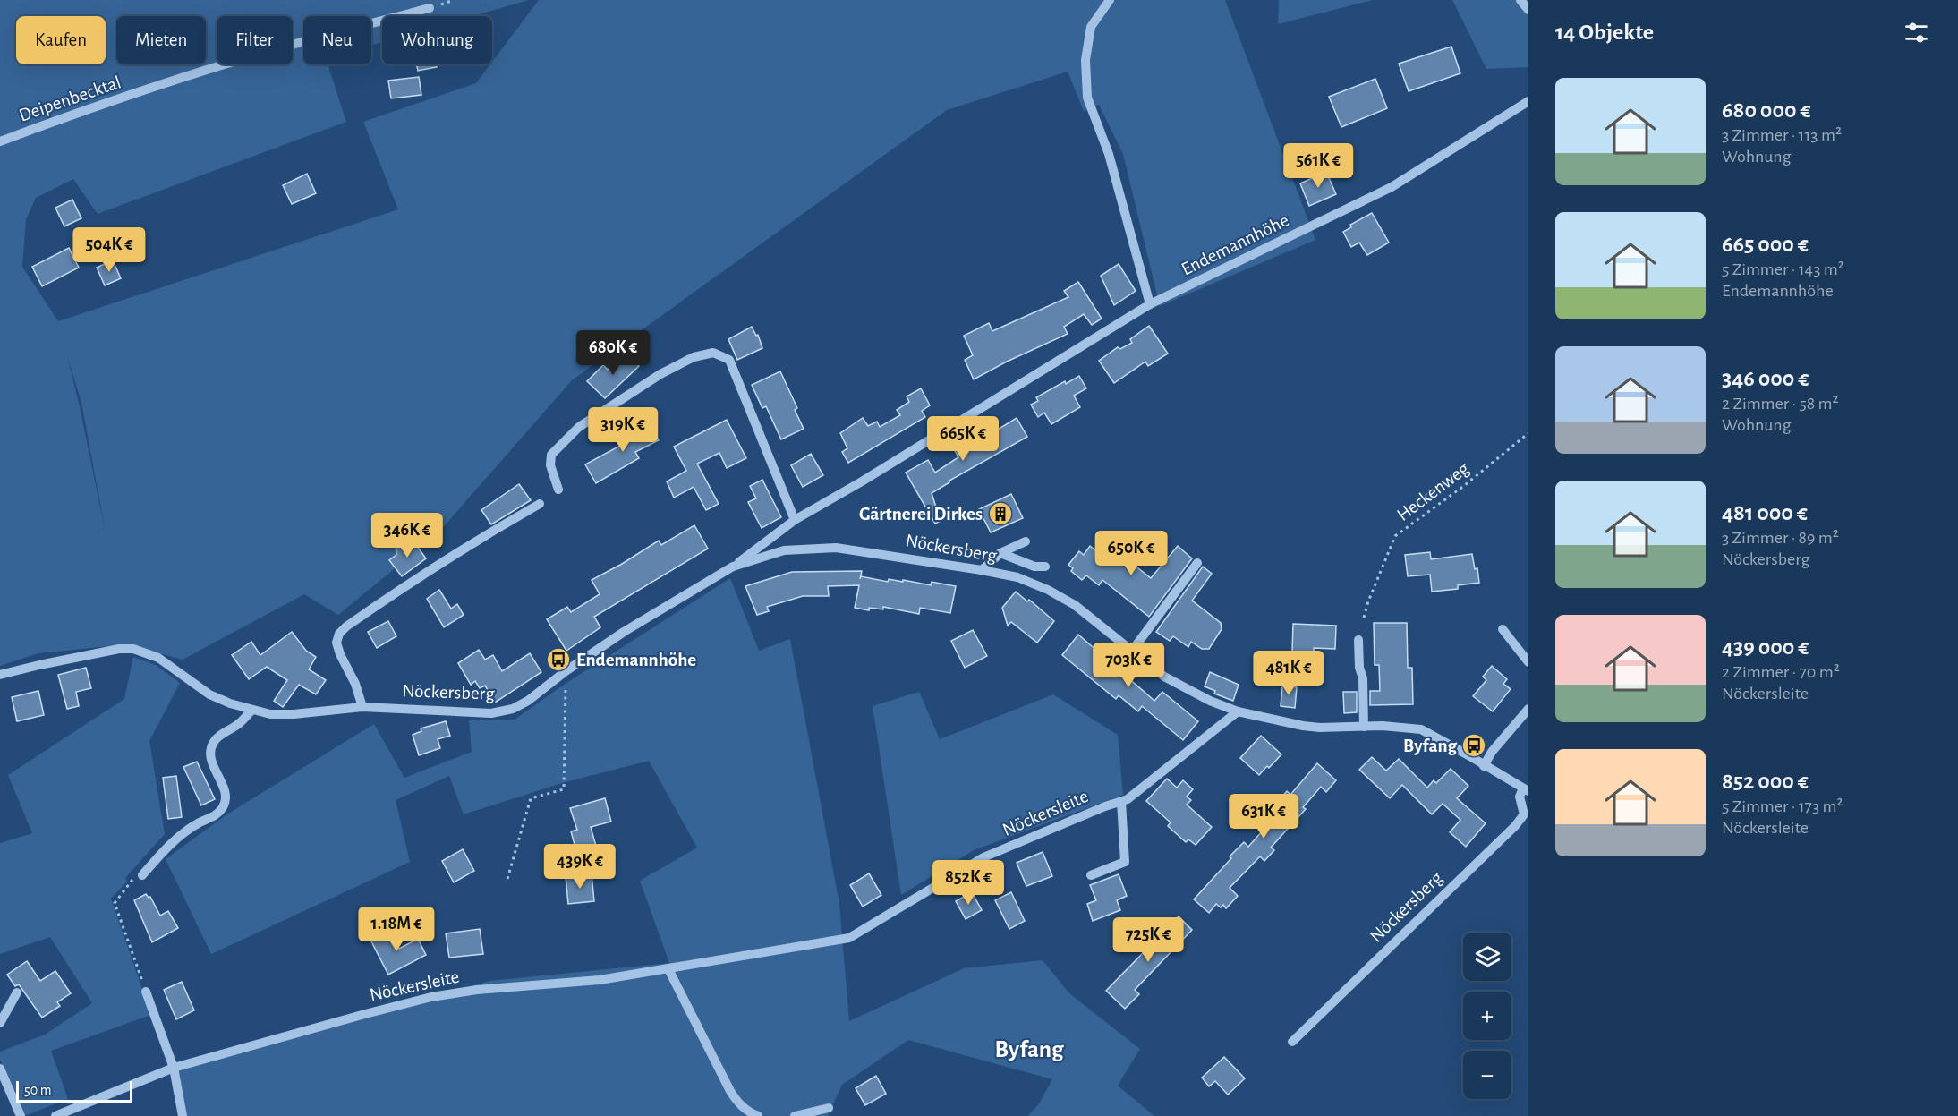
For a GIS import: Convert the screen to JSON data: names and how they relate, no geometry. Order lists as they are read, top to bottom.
{
  "streets": {
    "street": [
      "Deipenbecktal",
      "Endemannhöhe",
      "Nöckersberg",
      "Nöckersleite"
    ],
    "path": ["Heckenweg"]
  },
  "crossings": [
    ["Endemannhöhe", "Nöckersberg"],
    ["Nöckersberg", "Nöckersleite"]
  ],
  "districts": ["Byfang"],
  "places": {
    "building": ["Gärtnerei Dirkes"],
    "bus stop": ["Endemannhöhe", "Byfang"]
  },
  "scale_bar": "50 m",
  "page": {
    "heading": "14 Objekte",
    "chip": [
      "Kaufen",
      "Mieten",
      "Filter",
      "Neu",
      "Wohnung"
    ],
    "list": [
      {
        "name": "680 000 €",
        "note": "3 Zimmer · 113 m² · Wohnung"
      },
      {
        "name": "665 000 €",
        "note": "5 Zimmer · 143 m² · Endemannhöhe"
      },
      {
        "name": "346 000 €",
        "note": "2 Zimmer · 58 m² · Wohnung"
      },
      {
        "name": "481 000 €",
        "note": "3 Zimmer · 89 m² · Nöckersberg"
      },
      {
        "name": "439 000 €",
        "note": "2 Zimmer · 70 m² · Nöckersleite"
      },
      {
        "name": "852 000 €",
        "note": "5 Zimmer · 173 m² · Nöckersleite"
      }
    ],
    "price": [
      "561K €",
      "504K €",
      "680K €",
      "319K €",
      "665K €",
      "346K €",
      "650K €",
      "703K €",
      "481K €",
      "631K €",
      "439K €",
      "852K €",
      "1.18M €",
      "725K €"
    ],
    "map_buttons": ["+", "−"],
    "scale": "50 m"
  }
}
